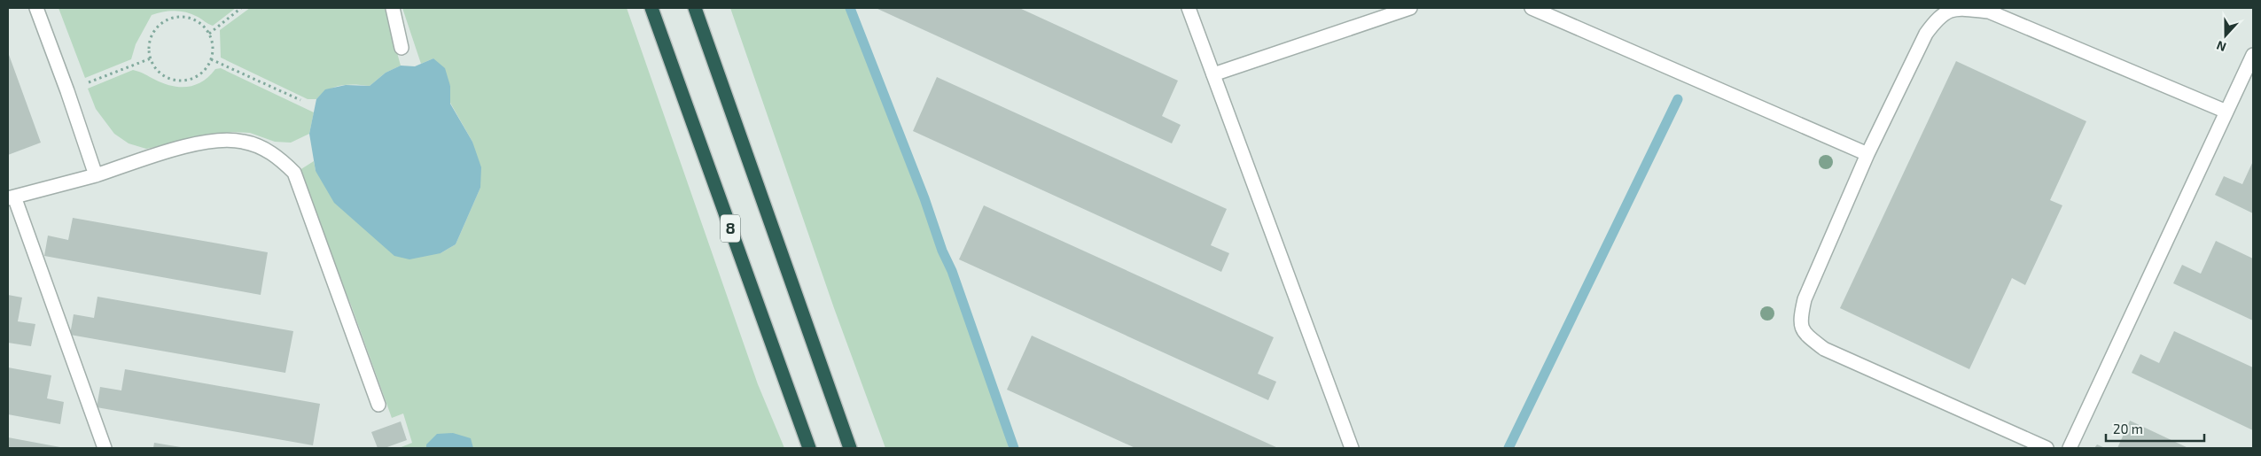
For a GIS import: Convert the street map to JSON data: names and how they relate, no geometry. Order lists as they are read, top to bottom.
{
  "streets": {
    "highway": ["8"]
  },
  "scale_bar": "20 m",
  "north": "bottom"
}
